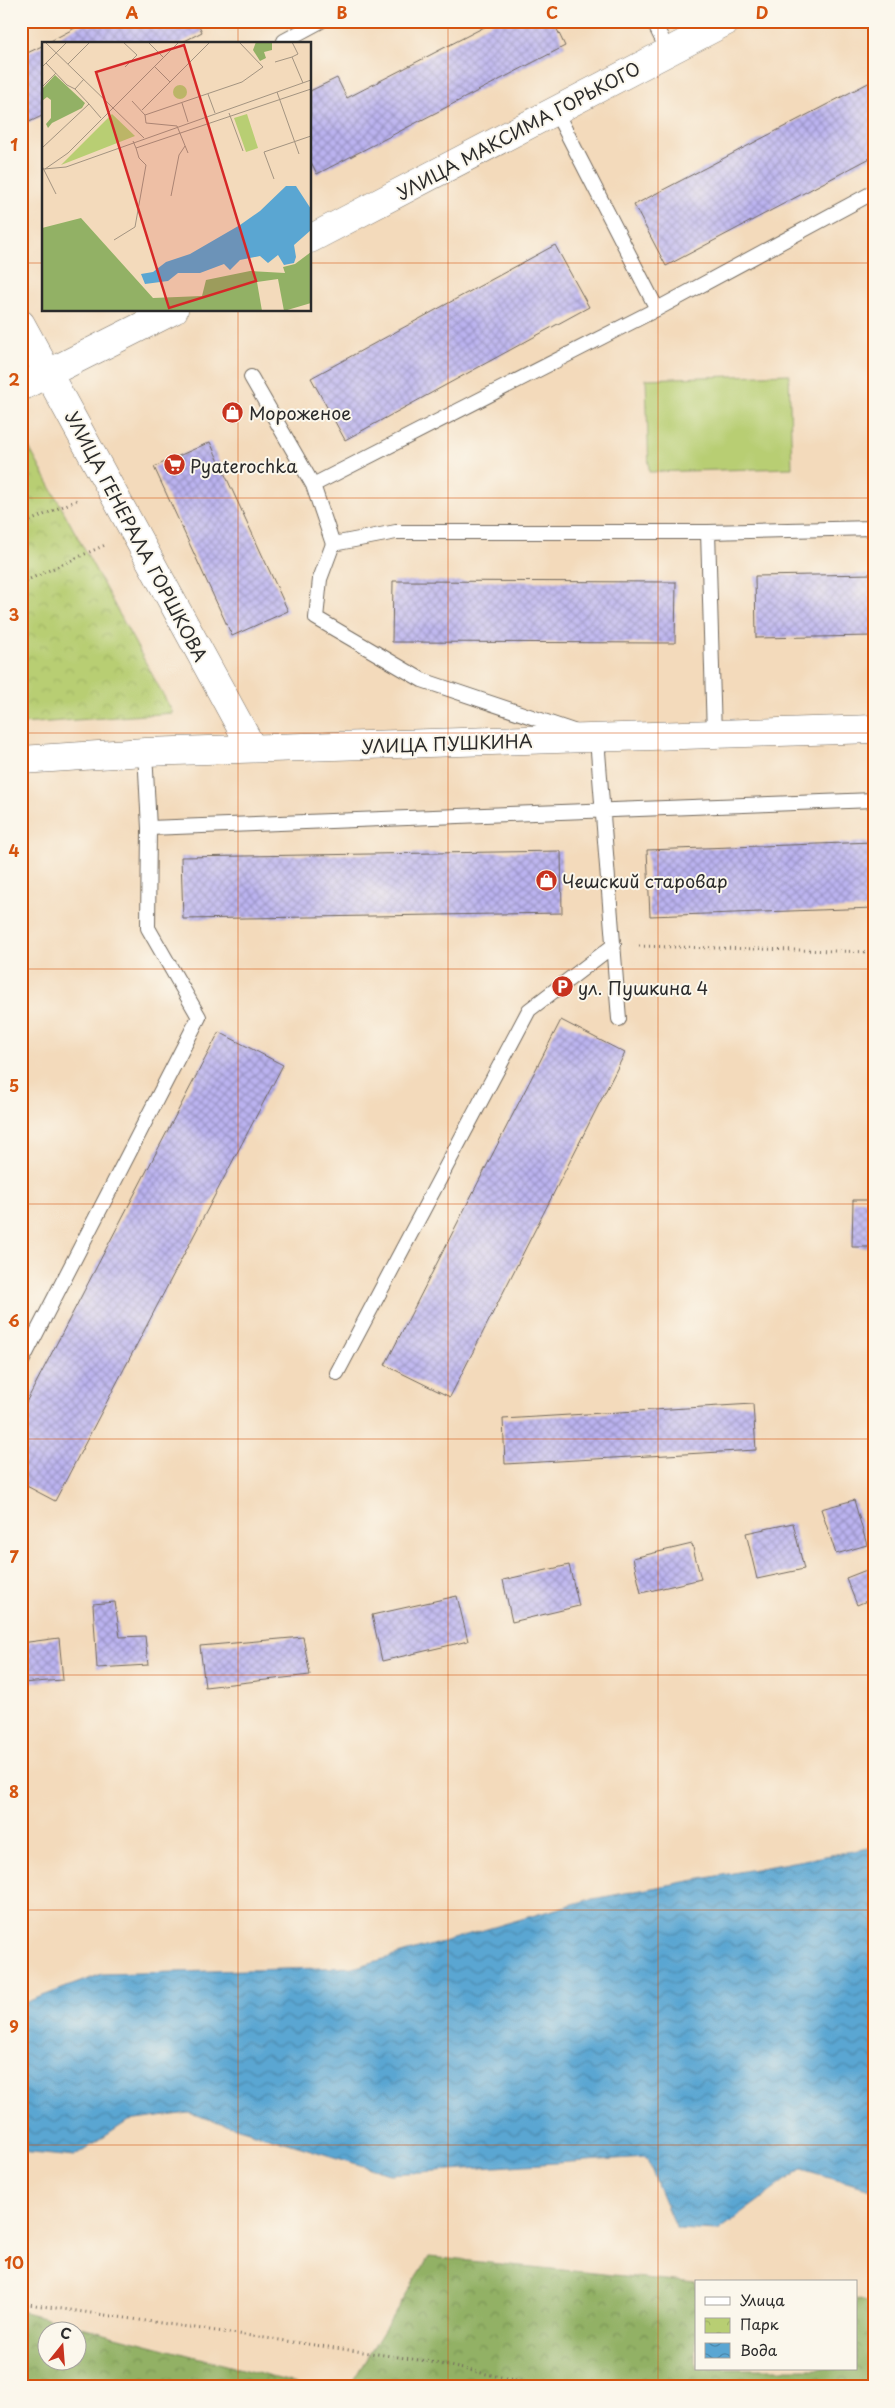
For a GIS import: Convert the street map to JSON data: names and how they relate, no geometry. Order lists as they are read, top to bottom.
{
  "streets": {
    "street": ["УЛИЦА МАКСИМА ГОРЬКОГО", "УЛИЦА ГЕНЕРАЛА ГОРШКОВА", "УЛИЦА ПУШКИНА"]
  },
  "crossings": [
    ["УЛИЦА ГЕНЕРАЛА ГОРШКОВА", "УЛИЦА ПУШКИНА"]
  ],
  "places": {
    "shop": ["Мороженое", "Чешский старовар"],
    "supermarket": ["Pyaterochka"],
    "parking": ["ул. Пушкина 4"]
  },
  "legend": ["Улица", "Парк", "Вода"],
  "north": "top",
  "grid": {
    "columns": [
      "A",
      "B",
      "C",
      "D"
    ],
    "rows": [
      "1",
      "2",
      "3",
      "4",
      "5",
      "6",
      "7",
      "8",
      "9",
      "10"
    ]
  }
}
